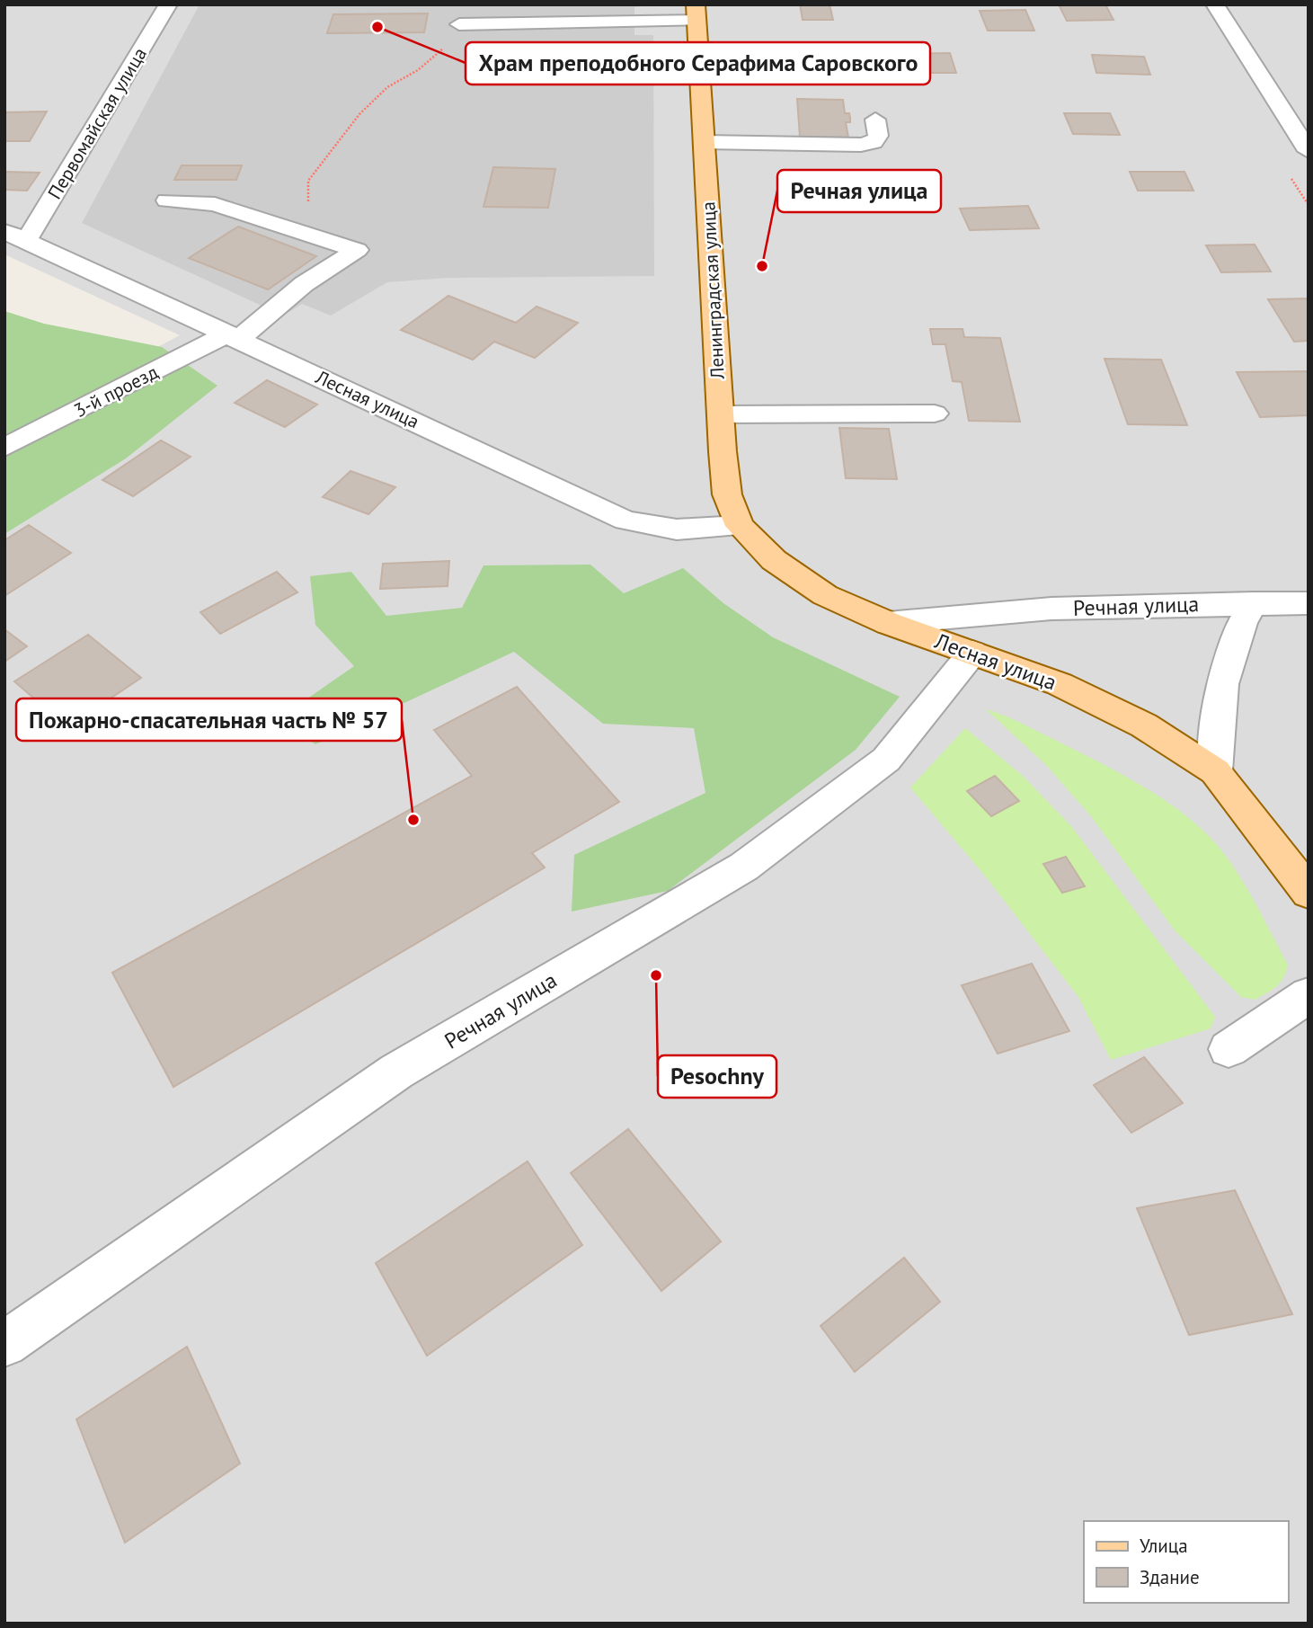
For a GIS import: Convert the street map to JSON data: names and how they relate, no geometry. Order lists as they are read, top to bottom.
{
  "streets": {
    "main road": ["Ленинградская улица", "Лесная улица"],
    "street": ["Первомайская улица", "3-й проезд", "Речная улица"]
  },
  "crossings": [
    ["Первомайская улица", "Лесная улица"],
    ["Ленинградская улица", "Лесная улица"],
    ["3-й проезд", "Лесная улица"],
    ["Лесная улица", "Речная улица"]
  ],
  "places": [
    "Храм преподобного Серафима Саровского",
    "Речная улица",
    "Пожарно-спасательная часть № 57",
    "Pesochny"
  ],
  "legend": ["Улица", "Здание"]
}
